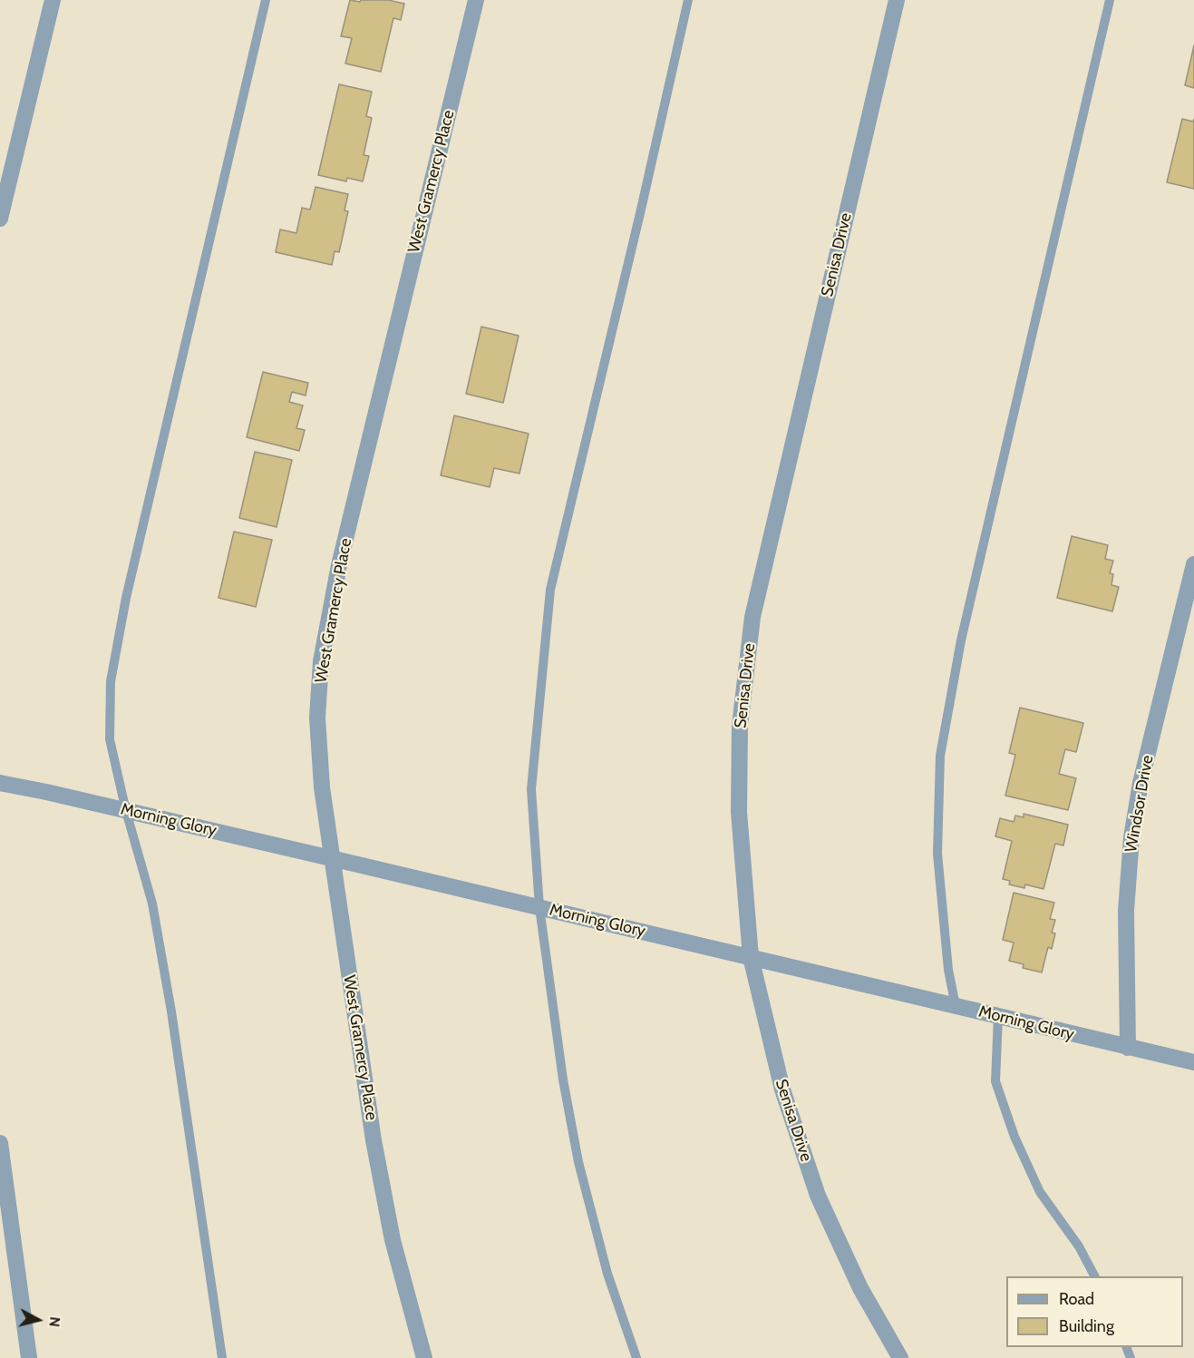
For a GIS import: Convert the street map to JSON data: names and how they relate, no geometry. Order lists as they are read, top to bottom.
{
  "streets": {
    "street": [
      "West Gramercy Place",
      "Senisa Drive",
      "Windsor Drive",
      "Morning Glory"
    ]
  },
  "crossings": [
    ["West Gramercy Place", "Morning Glory"],
    ["Senisa Drive", "Morning Glory"],
    ["Windsor Drive", "Morning Glory"]
  ],
  "legend": ["Road", "Building"],
  "north": "right"
}
